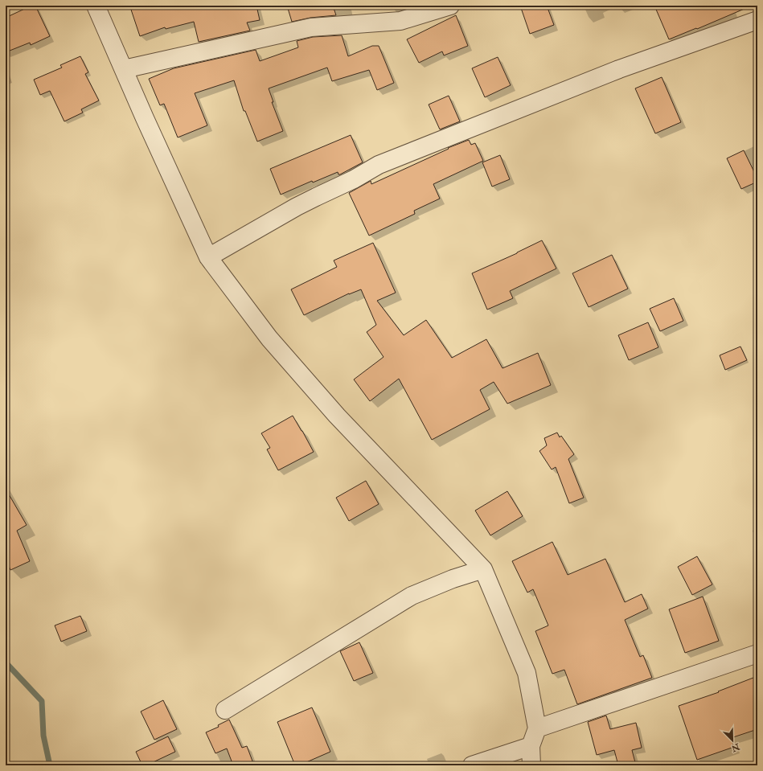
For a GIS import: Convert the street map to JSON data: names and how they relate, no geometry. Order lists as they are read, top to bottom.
{
  "north": "bottom right"
}
